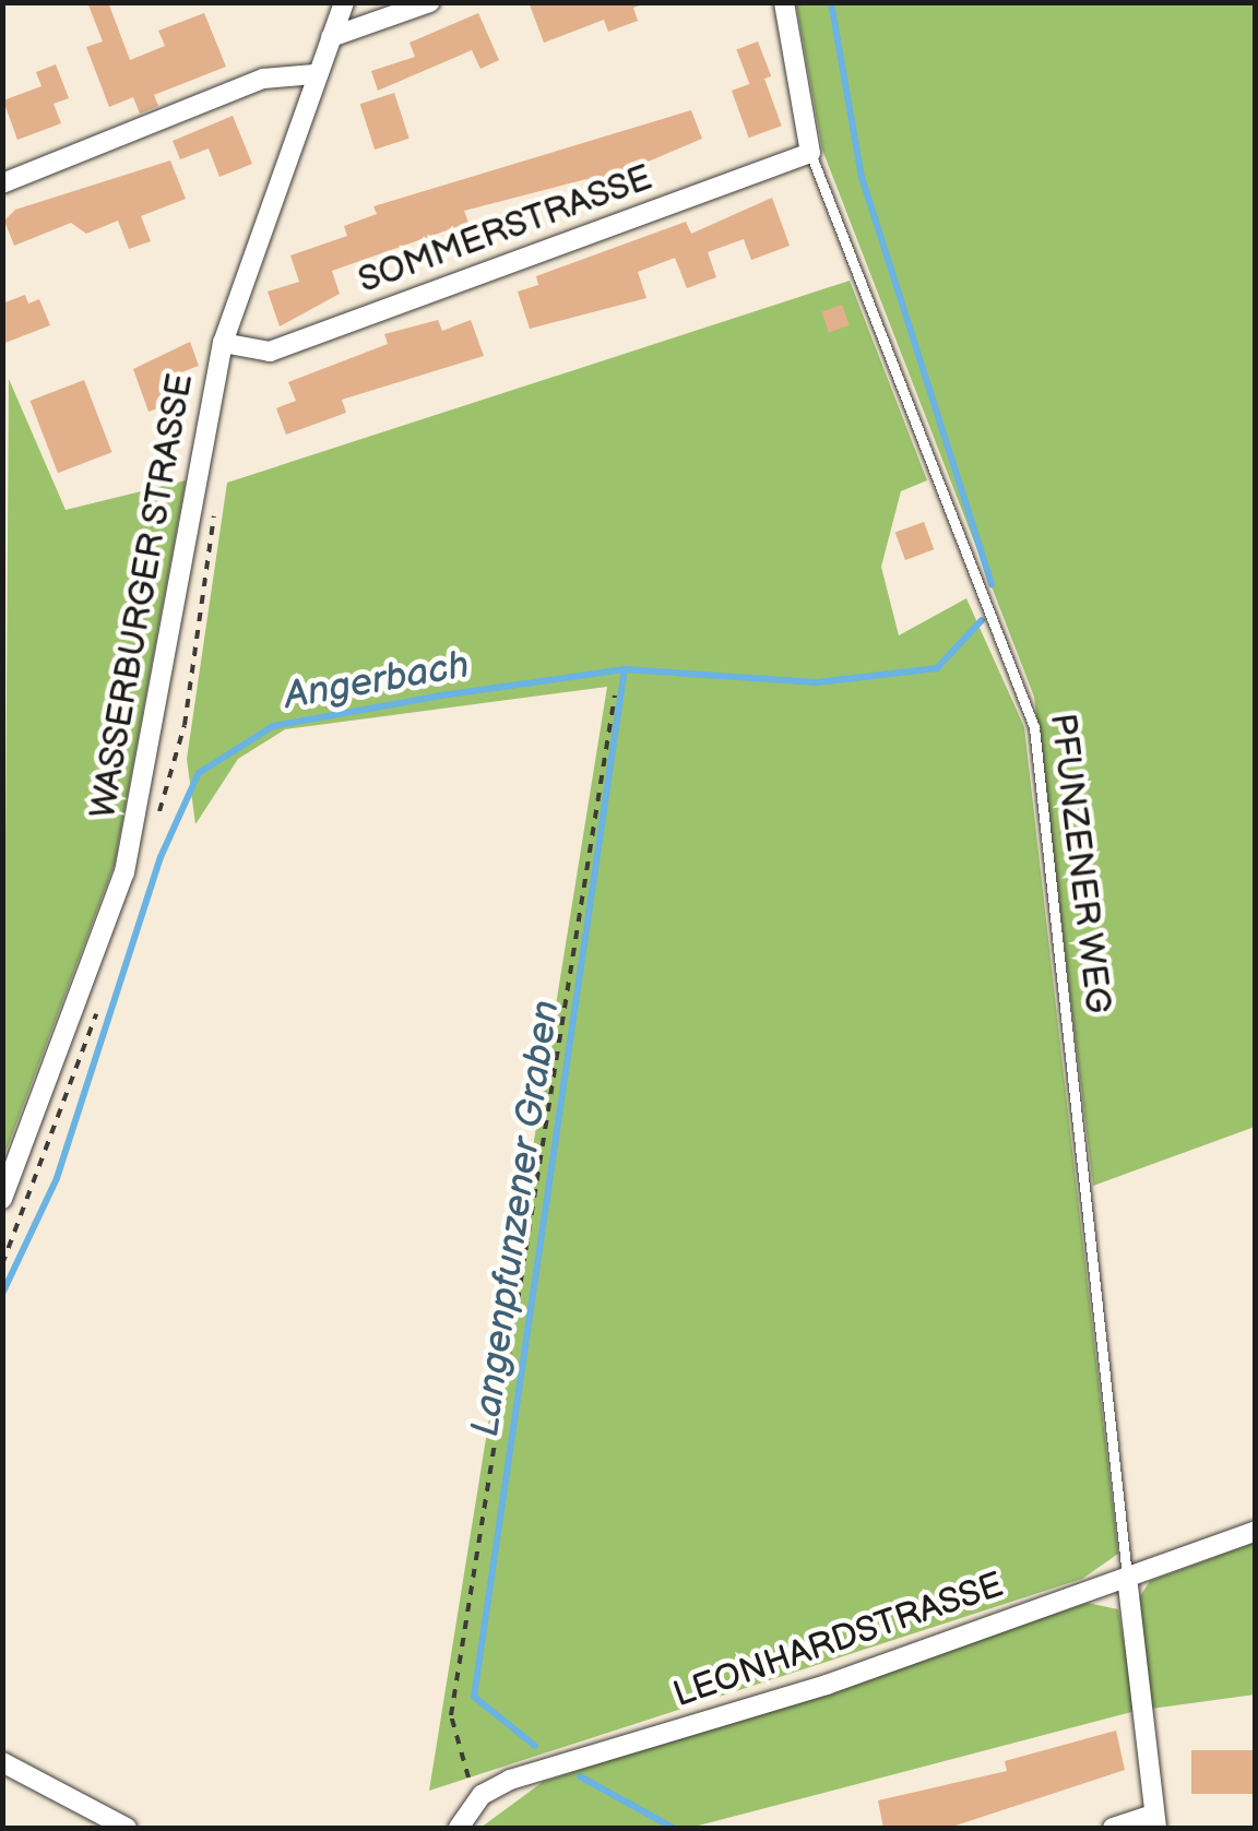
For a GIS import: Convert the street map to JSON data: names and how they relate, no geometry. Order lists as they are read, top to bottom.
{
  "streets": {
    "street": [
      "SOMMERSTRASSE",
      "WASSERBURGER STRASSE",
      "PFUNZENER WEG",
      "LEONHARDSTRASSE"
    ]
  },
  "crossings": [
    ["SOMMERSTRASSE", "WASSERBURGER STRASSE"],
    ["SOMMERSTRASSE", "PFUNZENER WEG"],
    ["PFUNZENER WEG", "LEONHARDSTRASSE"]
  ],
  "water": ["Angerbach", "Langenpfunzener Graben"]
}
